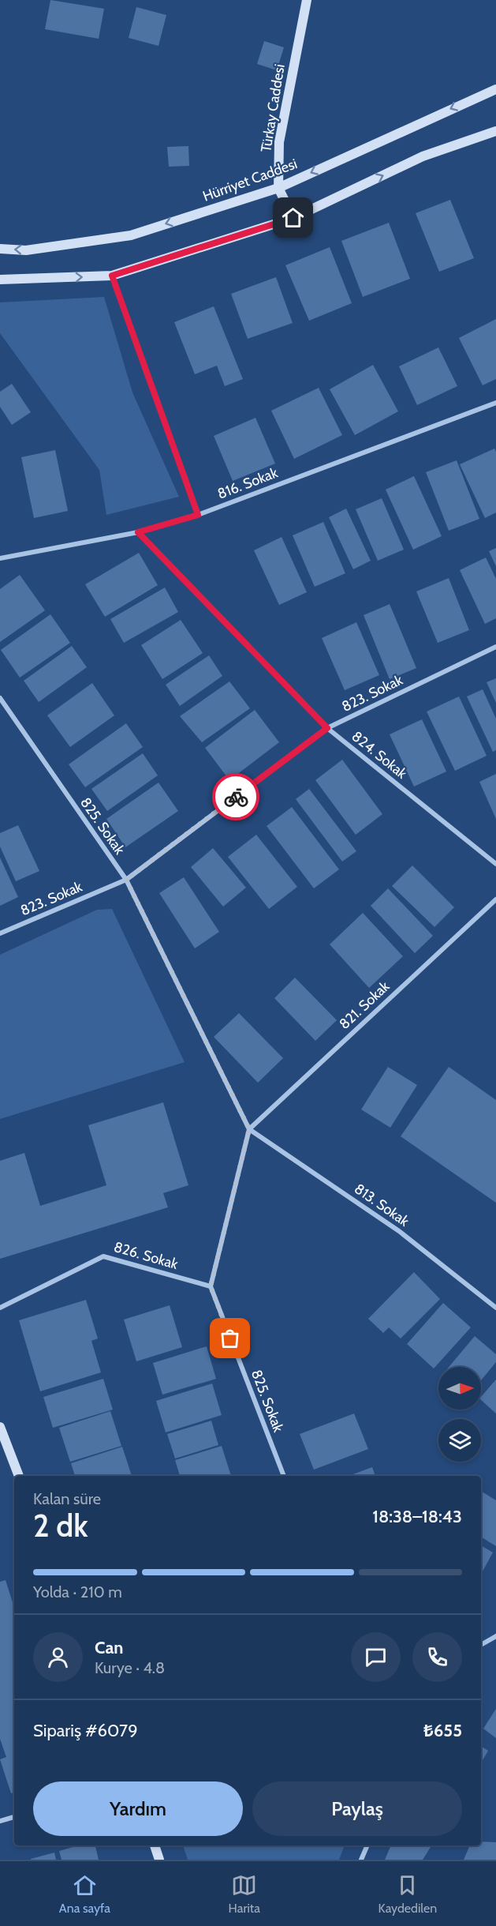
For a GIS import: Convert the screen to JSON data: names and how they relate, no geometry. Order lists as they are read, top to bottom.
{
  "streets": {
    "main road": ["Türkay Caddesi", "Hürriyet Caddesi"],
    "street": [
      "816. Sokak",
      "823. Sokak",
      "824. Sokak",
      "825. Sokak",
      "821. Sokak",
      "813. Sokak",
      "826. Sokak"
    ]
  },
  "crossings": [
    ["Türkay Caddesi", "Hürriyet Caddesi"],
    ["816. Sokak", "824. Sokak"],
    ["823. Sokak", "824. Sokak"],
    ["823. Sokak", "825. Sokak"],
    ["825. Sokak", "821. Sokak"],
    ["825. Sokak", "813. Sokak"],
    ["825. Sokak", "826. Sokak"],
    ["821. Sokak", "813. Sokak"]
  ],
  "north": "right",
  "page": {
    "heading": ["2 dk", "Kalan süre", "18:38–18:43"],
    "panel": [
      "Can",
      "Kurye · 4.8",
      "Sipariş #6079",
      "₺655"
    ],
    "bar": "Yolda · 210 m",
    "buttons": ["Yardım", "Paylaş"],
    "tabs": ["Ana sayfa", "Harita", "Kaydedilen"]
  }
}
